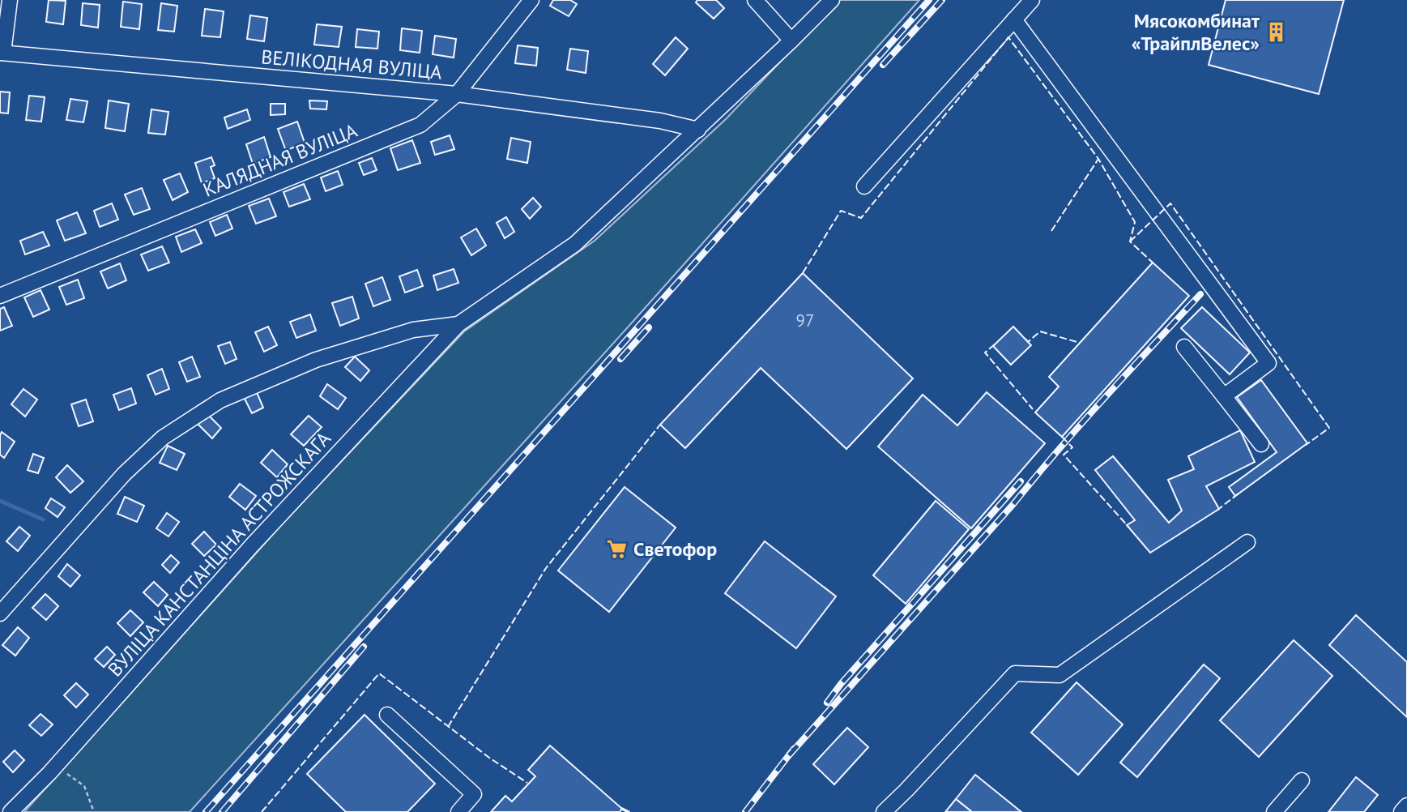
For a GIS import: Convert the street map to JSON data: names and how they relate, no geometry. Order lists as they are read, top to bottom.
{
  "streets": {
    "street": ["ВЕЛІКОДНАЯ ВУЛІЦА", "КАЛЯДНАЯ ВУЛІЦА", "ВУЛІЦА КАНСТАНЦІНА АСТРОЖСКАГА"]
  },
  "crossings": [
    ["ВЕЛІКОДНАЯ ВУЛІЦА", "КАЛЯДНАЯ ВУЛІЦА"],
    ["ВЕЛІКОДНАЯ ВУЛІЦА", "ВУЛІЦА КАНСТАНЦІНА АСТРОЖСКАГА"]
  ],
  "places": {
    "building": ["Мясокомбинат «ТрайплВелес»"],
    "supermarket": ["Светофор"]
  },
  "house_numbers": ["97"]
}
